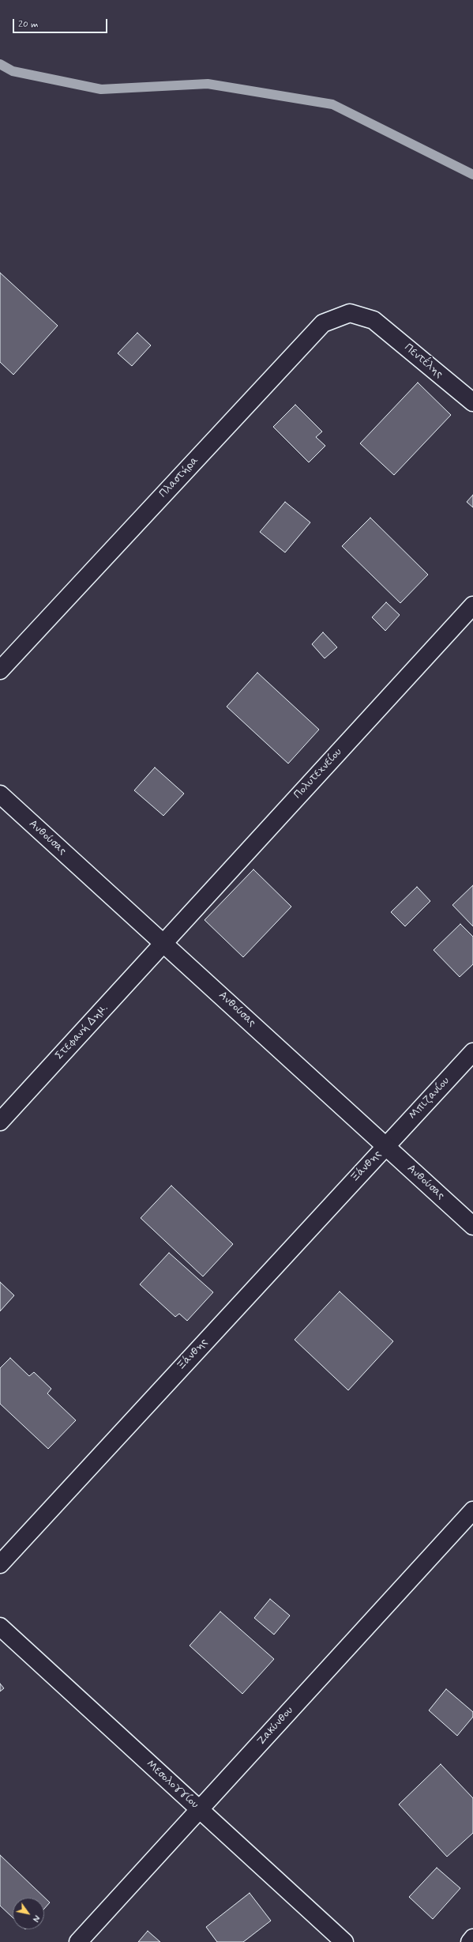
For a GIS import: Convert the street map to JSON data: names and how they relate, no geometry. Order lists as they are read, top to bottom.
{
  "streets": {
    "street": [
      "Πεντέλης",
      "Πλαστήρα",
      "Πολυτεχνείου",
      "Ανθούσας",
      "Στεφανή Δημ.",
      "Μπιζανίου",
      "Ξάνθης",
      "Ζακύνθου",
      "Μεσολογγίου"
    ]
  },
  "crossings": [
    ["Πεντέλης", "Πλαστήρα"],
    ["Πολυτεχνείου", "Ανθούσας"],
    ["Πολυτεχνείου", "Στεφανή Δημ."],
    ["Ανθούσας", "Στεφανή Δημ."],
    ["Ανθούσας", "Μπιζανίου"],
    ["Ανθούσας", "Ξάνθης"],
    ["Μπιζανίου", "Ξάνθης"],
    ["Ζακύνθου", "Μεσολογγίου"]
  ],
  "scale_bar": "20 m",
  "north": "bottom right"
}
